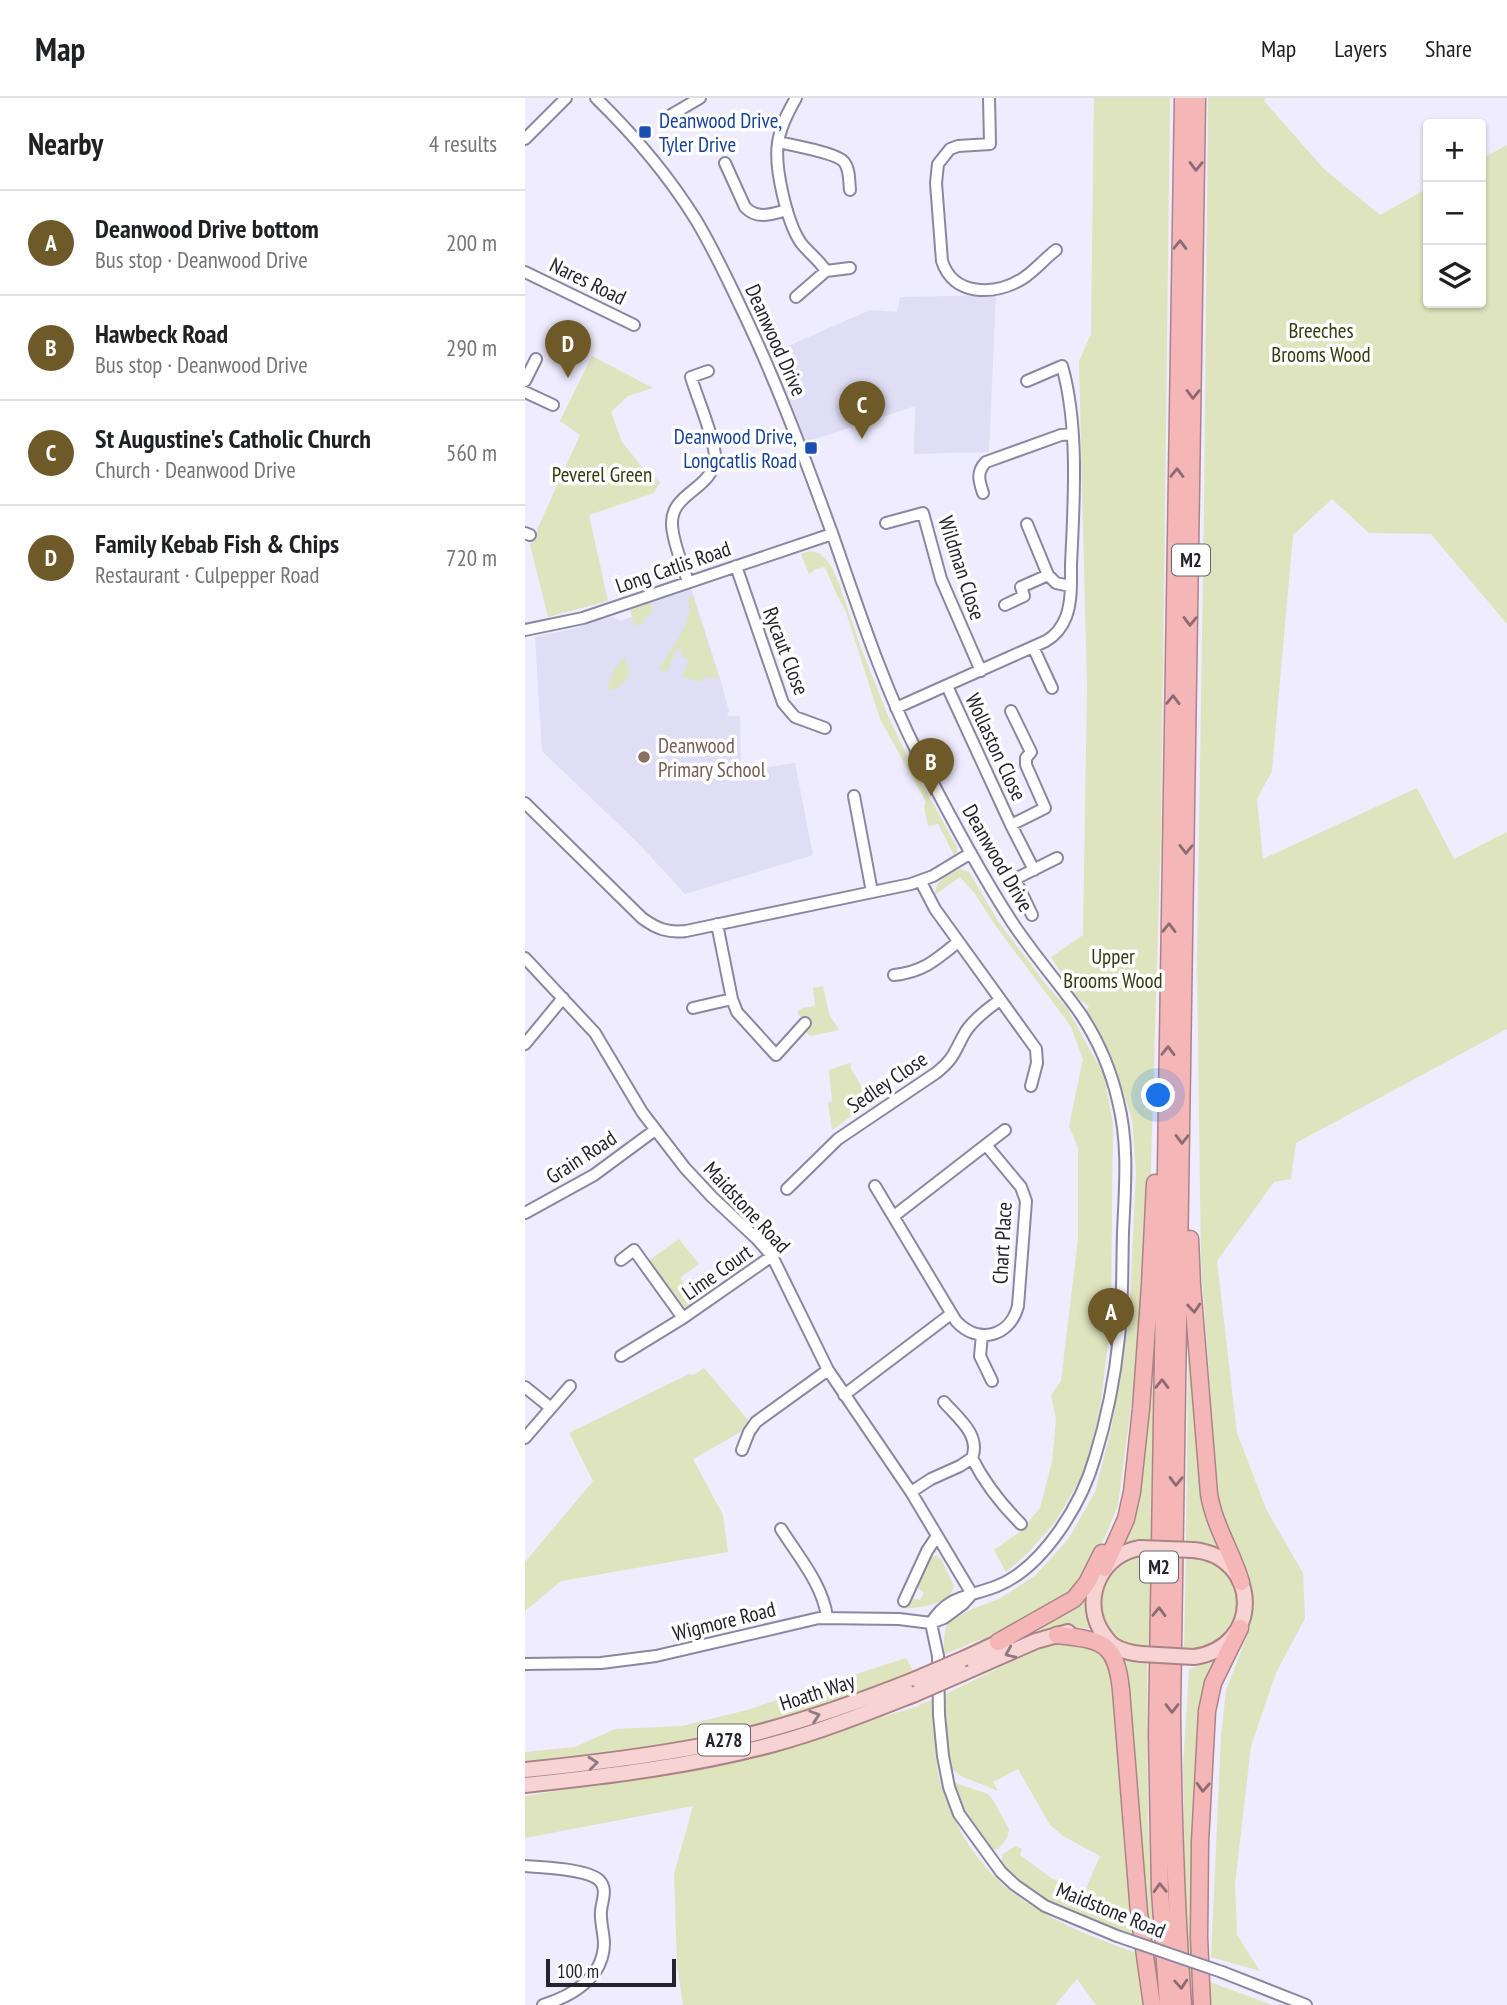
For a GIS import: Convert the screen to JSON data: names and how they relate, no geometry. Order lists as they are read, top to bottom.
{
  "streets": {
    "highway": ["M2"],
    "main road": ["Hoath Way", "A278"],
    "street": [
      "Nares Road",
      "Deanwood Drive",
      "Long Catlis Road",
      "Wildman Close",
      "Rycaut Close",
      "Wollaston Close",
      "Sedley Close",
      "Grain Road",
      "Maidstone Road",
      "Chart Place",
      "Lime Court",
      "Wigmore Road"
    ]
  },
  "crossings": [
    ["Deanwood Drive", "Long Catlis Road"],
    ["Deanwood Drive", "Maidstone Road"],
    ["Deanwood Drive", "Wigmore Road"],
    ["M2", "Hoath Way"],
    ["Long Catlis Road", "Rycaut Close"],
    ["Grain Road", "Maidstone Road"],
    ["Maidstone Road", "Lime Court"],
    ["Maidstone Road", "Wigmore Road"]
  ],
  "parks": ["Breeches Brooms Wood", "Peverel Green", "Upper Brooms Wood"],
  "places": {
    "transit": ["Deanwood Drive, Tyler Drive", "Deanwood Drive, Longcatlis Road"],
    "other": ["Deanwood Primary School"]
  },
  "scale_bar": "100 m",
  "page": {
    "header": "Map",
    "nav": ["Map", "Layers", "Share"],
    "heading": ["Nearby", "4 results"],
    "map_buttons": ["+", "−"],
    "list": [
      {
        "mark": "A",
        "name": "Deanwood Drive bottom",
        "note": "Bus stop · Deanwood Drive",
        "value": "200 m"
      },
      {
        "mark": "B",
        "name": "Hawbeck Road",
        "note": "Bus stop · Deanwood Drive",
        "value": "290 m"
      },
      {
        "mark": "C",
        "name": "St Augustine's Catholic Church",
        "note": "Church · Deanwood Drive",
        "value": "560 m"
      },
      {
        "mark": "D",
        "name": "Family Kebab Fish & Chips",
        "note": "Restaurant · Culpepper Road",
        "value": "720 m"
      }
    ],
    "pins": [
      "D",
      "C",
      "B",
      "A"
    ],
    "scale": "100 m"
  }
}
